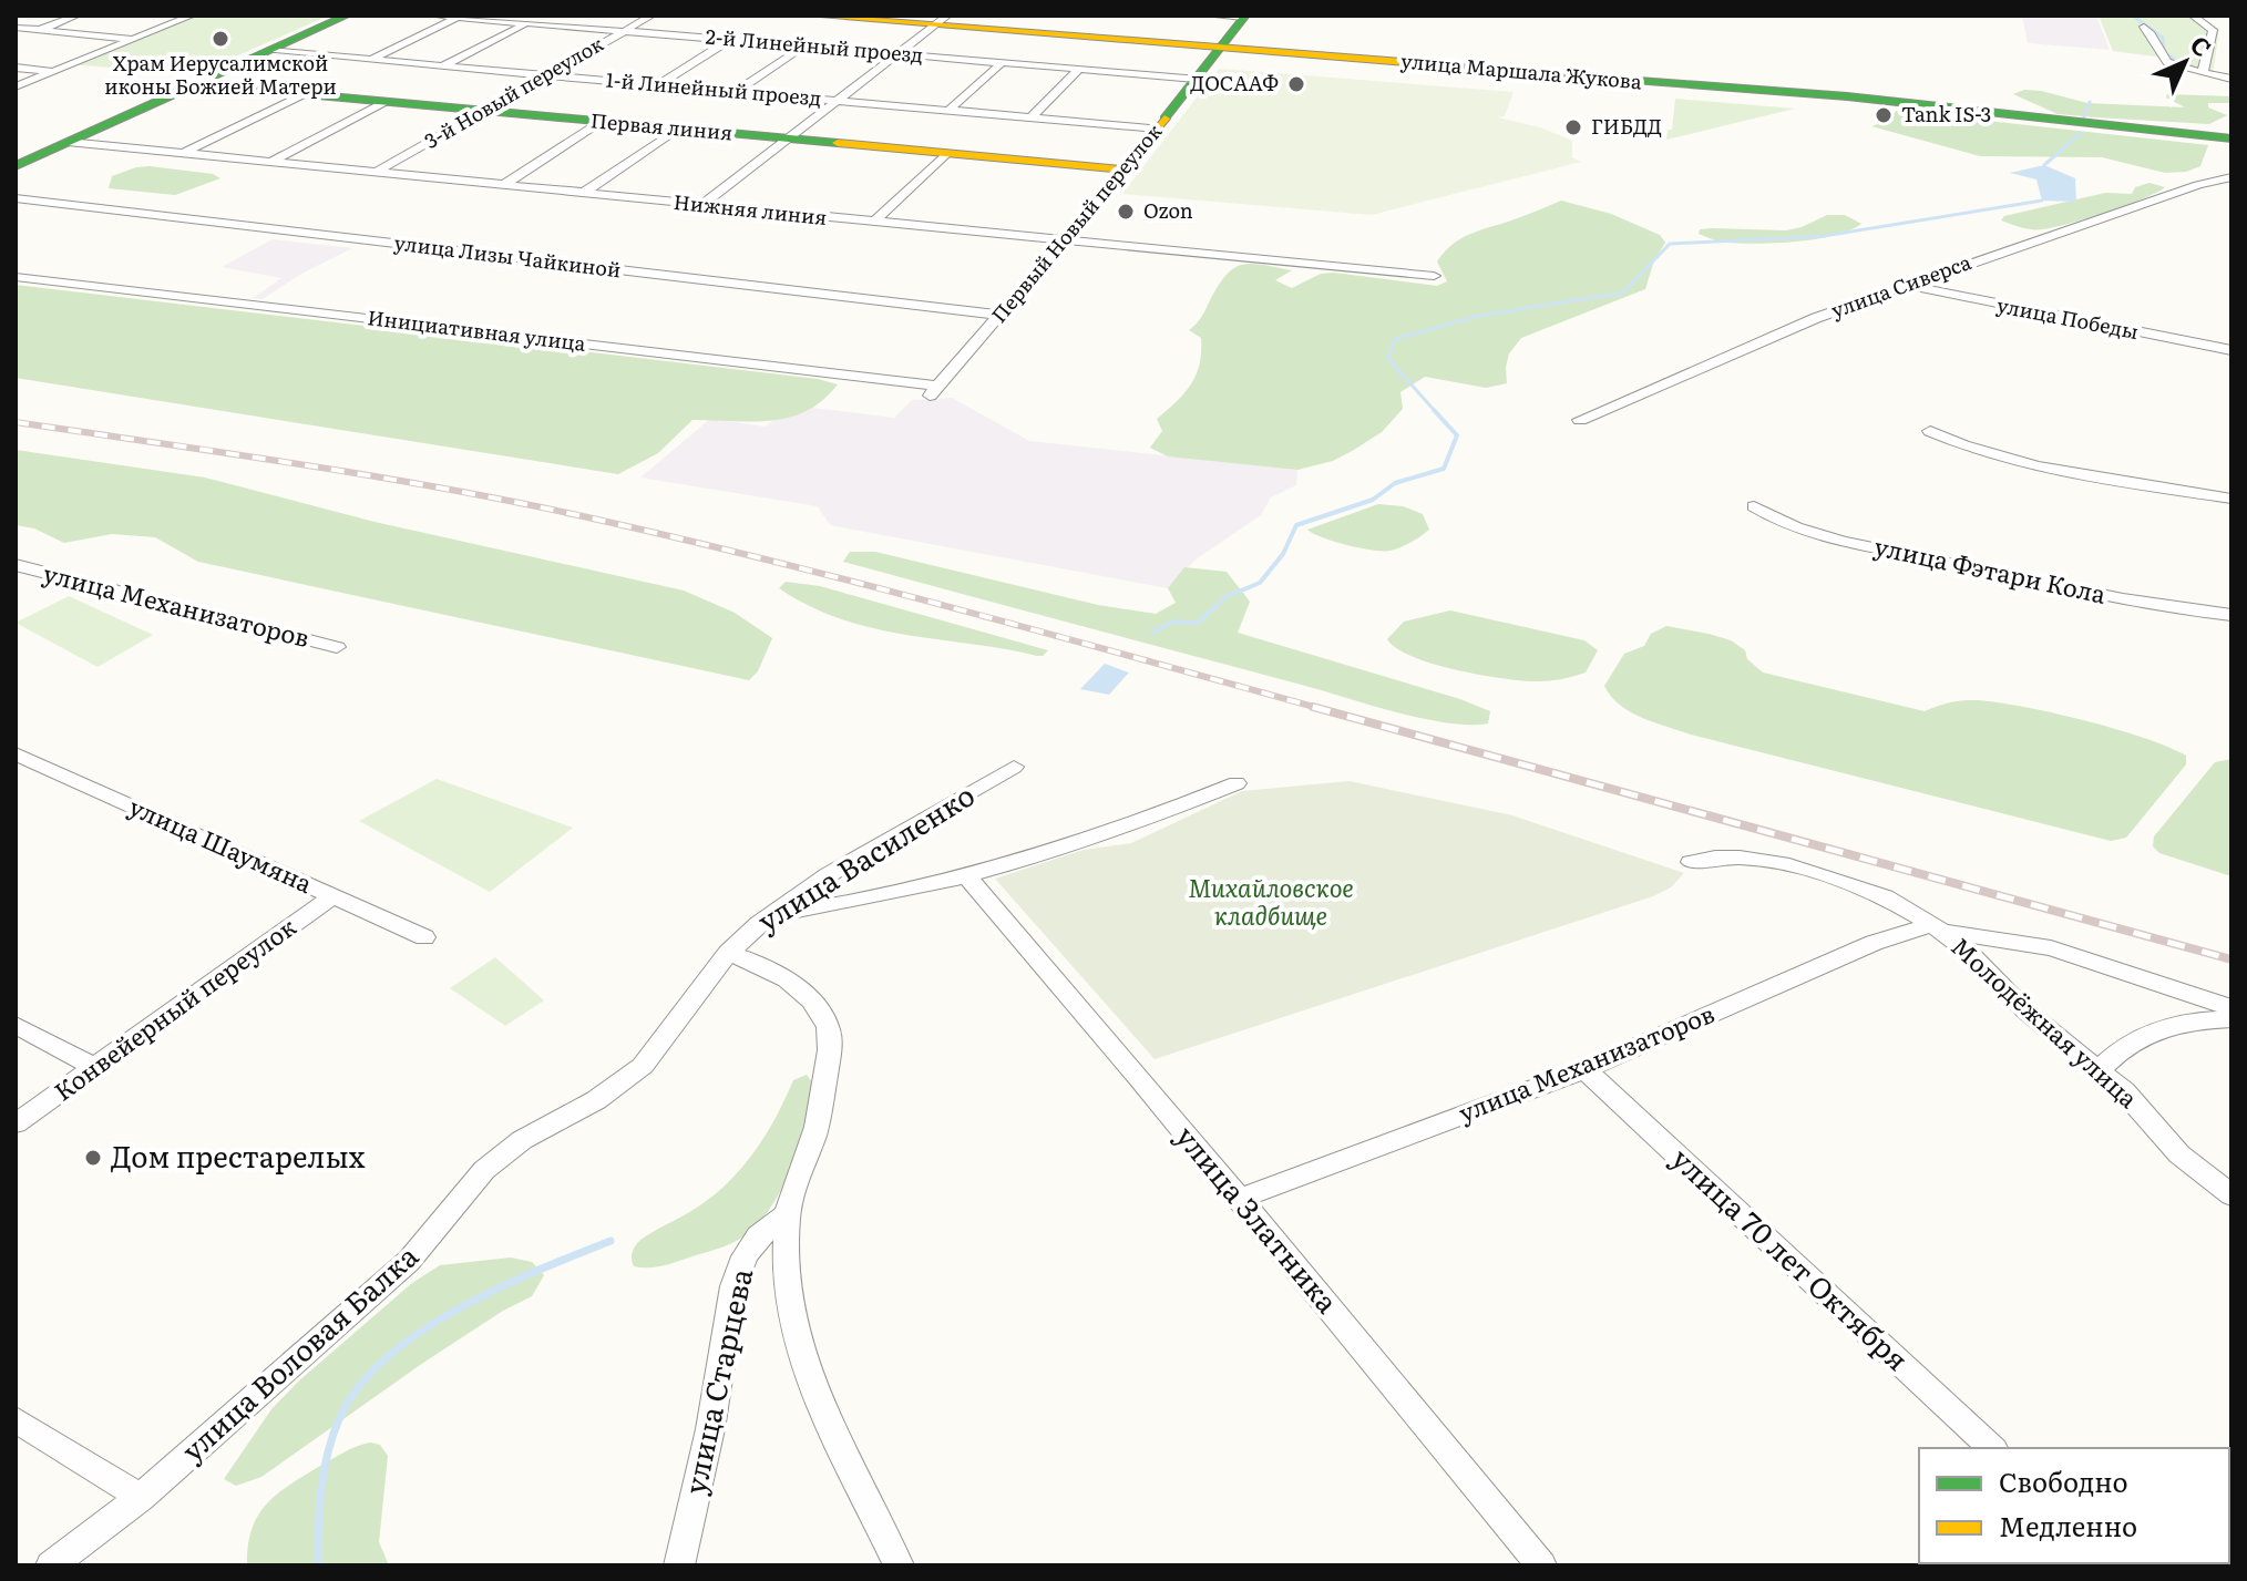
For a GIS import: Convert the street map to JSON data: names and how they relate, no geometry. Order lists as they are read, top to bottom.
{
  "streets": {
    "main road": ["улица Маршала Жукова", "Первая линия", "Первый Новый переулок"],
    "street": [
      "2-й Линейный проезд",
      "1-й Линейный проезд",
      "3-й Новый переулок",
      "Нижняя линия",
      "улица Лизы Чайкиной",
      "улица Сиверса",
      "улица Победы",
      "Инициативная улица",
      "улица Фэтари Кола",
      "улица Механизаторов",
      "улица Шаумяна",
      "улица Василенко",
      "Конвейерный переулок",
      "Молодёжная улица",
      "улица Златника",
      "улица 70 лет Октября",
      "улица Воловая Балка",
      "улица Старцева"
    ]
  },
  "crossings": [
    ["2-й Линейный проезд", "3-й Новый переулок"],
    ["2-й Линейный проезд", "Первый Новый переулок"],
    ["улица Маршала Жукова", "Первый Новый переулок"],
    ["1-й Линейный проезд", "3-й Новый переулок"],
    ["1-й Линейный проезд", "Первый Новый переулок"],
    ["3-й Новый переулок", "Первая линия"],
    ["3-й Новый переулок", "Нижняя линия"],
    ["Первая линия", "Первый Новый переулок"],
    ["Нижняя линия", "Первый Новый переулок"],
    ["Первый Новый переулок", "улица Лизы Чайкиной"],
    ["Первый Новый переулок", "Инициативная улица"],
    ["улица Сиверса", "улица Победы"],
    ["улица Механизаторов", "Молодёжная улица"],
    ["улица Механизаторов", "улица Златника"],
    ["улица Механизаторов", "улица 70 лет Октября"],
    ["улица Шаумяна", "Конвейерный переулок"],
    ["улица Василенко", "улица Воловая Балка"],
    ["улица Василенко", "улица Старцева"]
  ],
  "parks": ["Михайловское кладбище"],
  "places": [
    "Храм Иерусалимской иконы Божией Матери",
    "ДОСААФ",
    "Tank IS-3",
    "ГИБДД",
    "Ozon",
    "Дом престарелых"
  ],
  "legend": ["Свободно", "Медленно"],
  "north": "top right"
}
